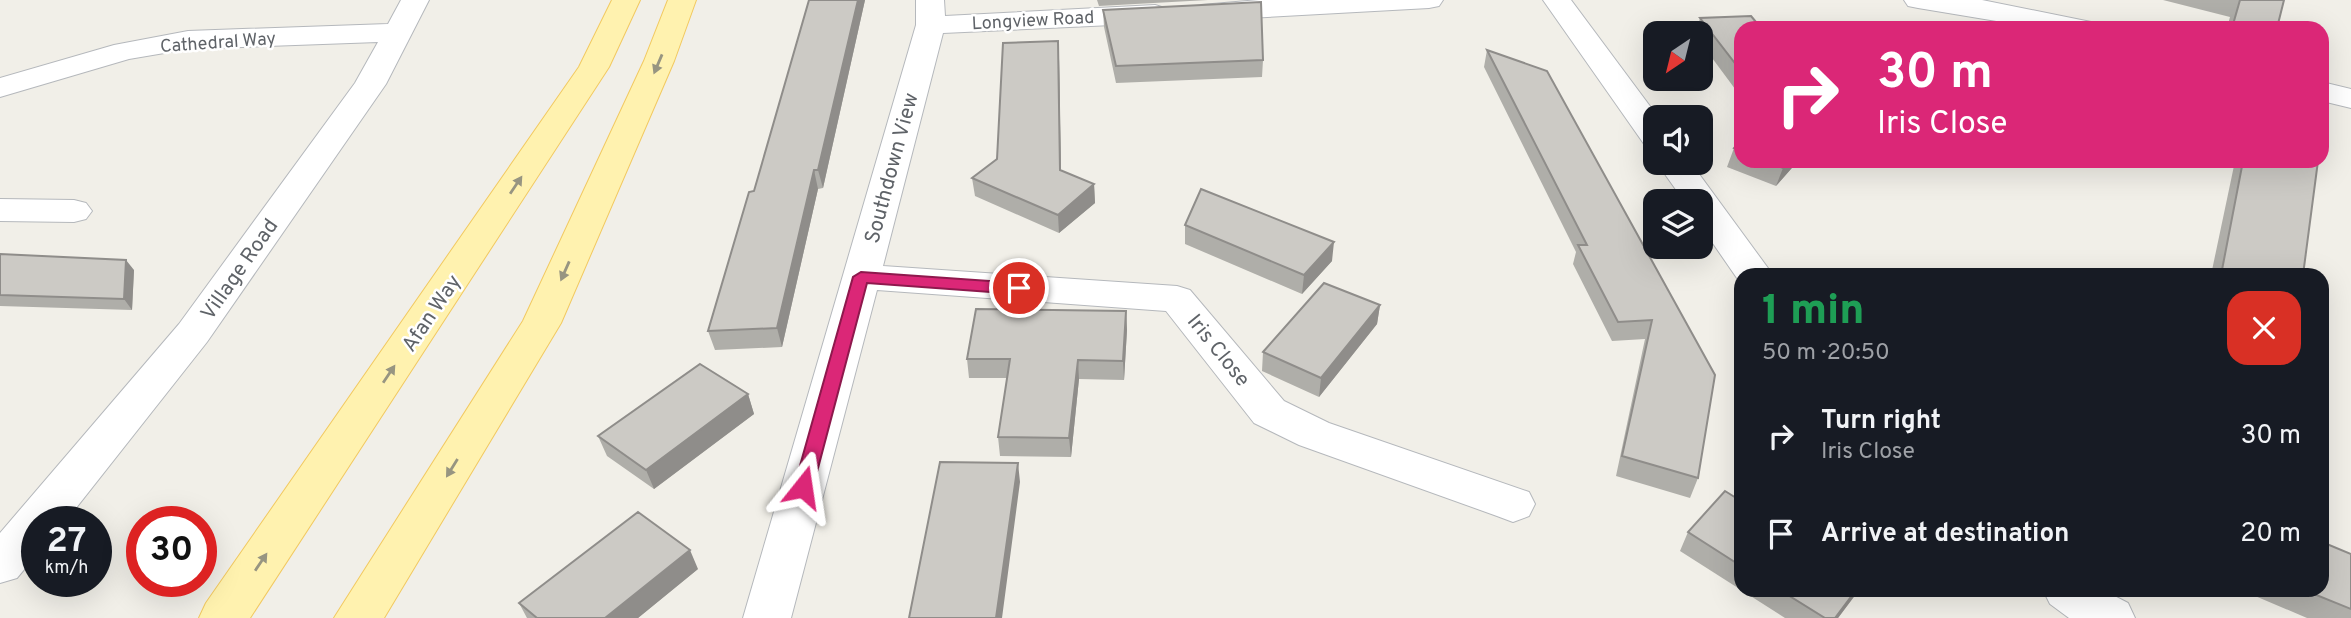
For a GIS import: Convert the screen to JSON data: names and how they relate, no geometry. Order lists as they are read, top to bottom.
{
  "streets": {
    "main road": ["Afan Way"],
    "street": [
      "Longview Road",
      "Cathedral Way",
      "Southdown View",
      "Village Road",
      "Iris Close"
    ]
  },
  "crossings": [
    ["Longview Road", "Southdown View"],
    ["Cathedral Way", "Village Road"],
    ["Southdown View", "Iris Close"]
  ],
  "north": "bottom left",
  "page": {
    "turn": ["30 m", "Iris Close"],
    "heading": ["1 min", "50 m · 20:50"],
    "list": [
      {
        "name": "Turn right",
        "note": "Iris Close",
        "value": "30 m"
      },
      {
        "name": "Arrive at destination",
        "value": "20 m"
      }
    ],
    "speed": "27 km/h",
    "limit": "30"
  }
}
